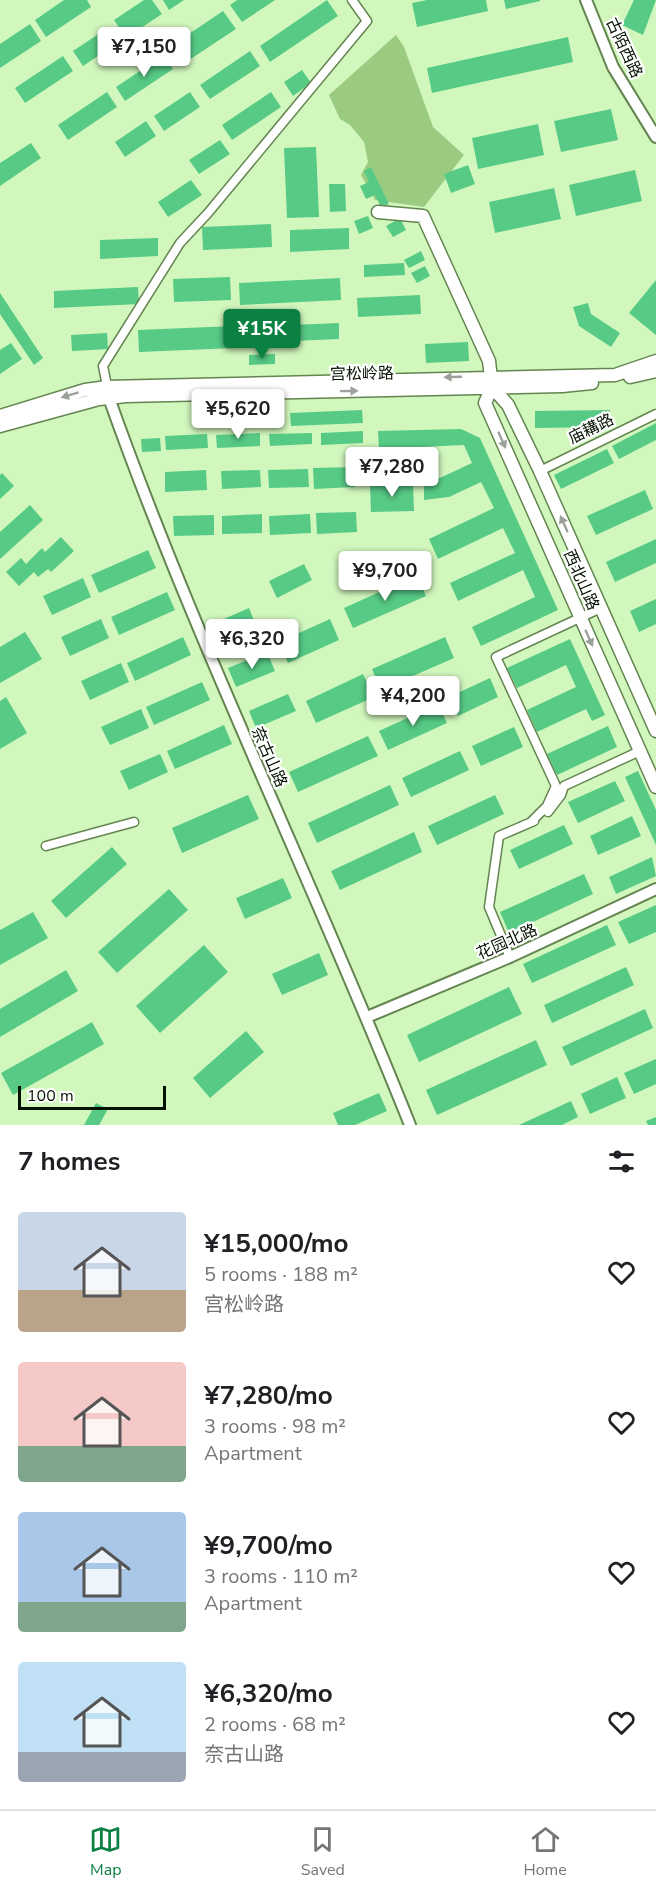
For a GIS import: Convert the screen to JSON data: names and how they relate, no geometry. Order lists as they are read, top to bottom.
{
  "streets": {
    "main road": ["西北山路"],
    "street": [
      "古陌西路",
      "庙耩路",
      "奈古山路",
      "花园北路"
    ]
  },
  "crossings": [
    ["庙耩路", "西北山路"],
    ["奈古山路", "花园北路"]
  ],
  "scale_bar": "100 m",
  "page": {
    "price": [
      "¥7,150",
      "¥15K",
      "¥5,620",
      "¥7,280",
      "¥9,700",
      "¥6,320",
      "¥4,200"
    ],
    "scale": "100 m",
    "heading": "7 homes",
    "list": [
      {
        "name": "¥15,000/mo",
        "note": "5 rooms · 188 m² · 宫松岭路"
      },
      {
        "name": "¥7,280/mo",
        "note": "3 rooms · 98 m² · Apartment"
      },
      {
        "name": "¥9,700/mo",
        "note": "3 rooms · 110 m² · Apartment"
      },
      {
        "name": "¥6,320/mo",
        "note": "2 rooms · 68 m² · 奈古山路"
      }
    ],
    "tabs": ["Map", "Saved", "Home"]
  }
}
